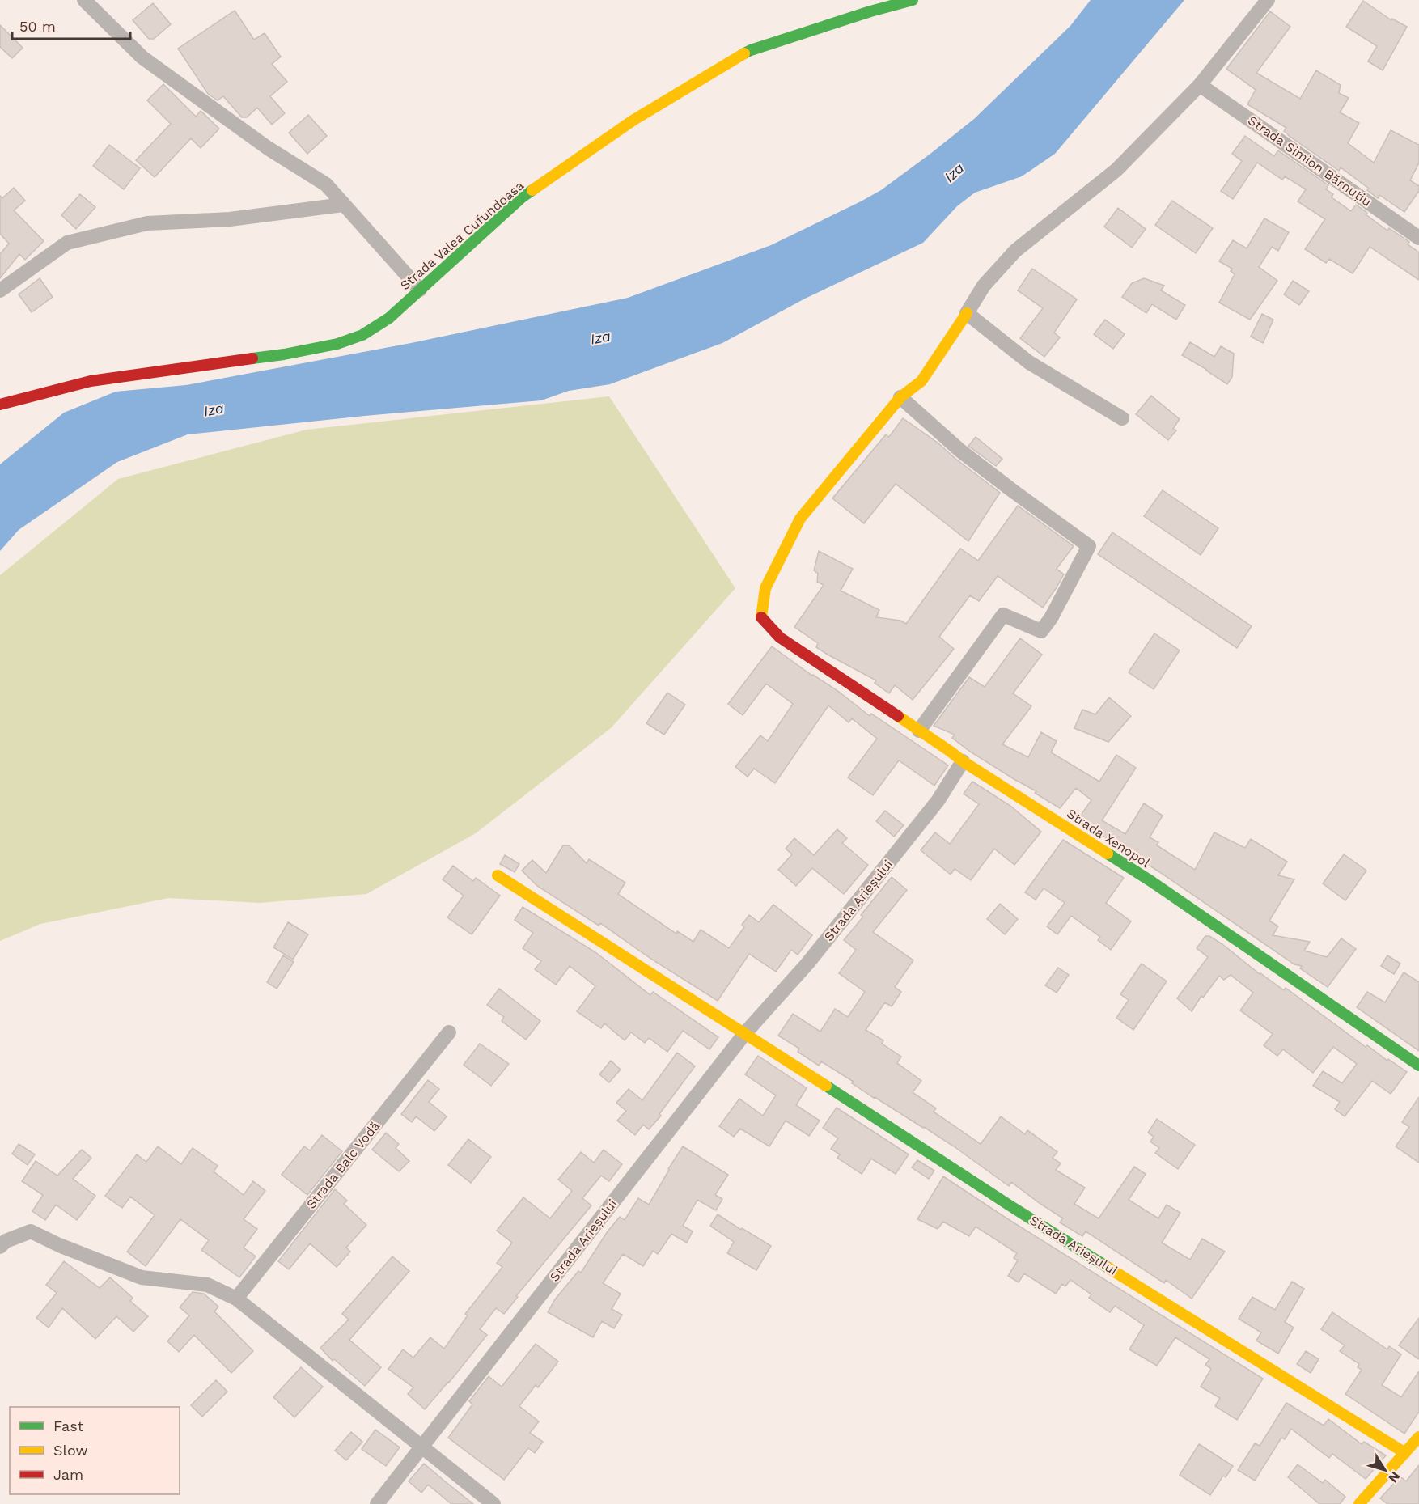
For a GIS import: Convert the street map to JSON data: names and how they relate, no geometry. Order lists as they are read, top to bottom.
{
  "streets": {
    "street": [
      "Strada Simion Bărnuțiu",
      "Strada Valea Cufundoasa",
      "Strada Xenopol",
      "Strada Arieșului",
      "Strada Balc Vodă"
    ]
  },
  "crossings": [
    ["Strada Xenopol", "Strada Arieșului"]
  ],
  "water": ["Iza"],
  "legend": ["Fast", "Slow", "Jam"],
  "scale_bar": "50 m",
  "north": "bottom right"
}
